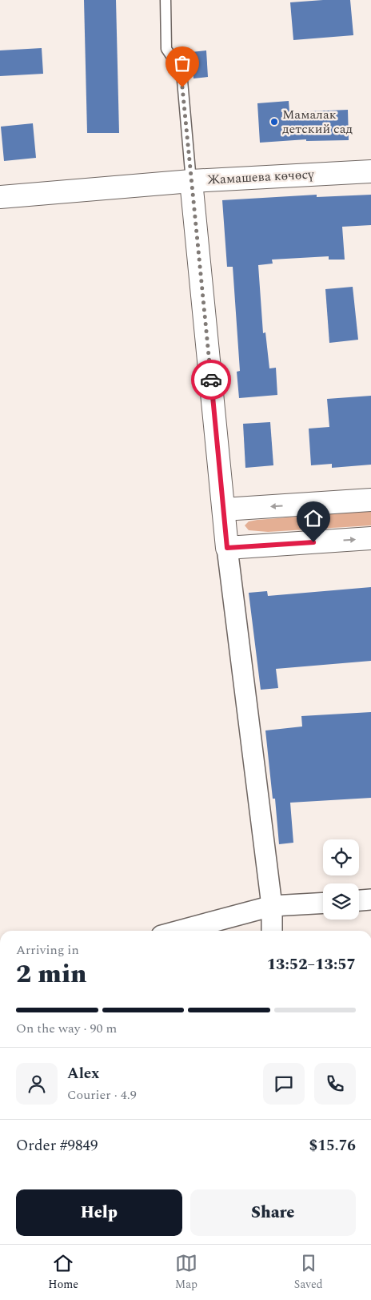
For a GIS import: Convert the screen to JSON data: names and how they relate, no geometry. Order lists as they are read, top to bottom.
{
  "streets": {
    "main road": ["Жамашева көчөсү"]
  },
  "places": ["Мамалак детский сад"],
  "page": {
    "heading": ["2 min", "Arriving in", "13:52–13:57"],
    "panel": [
      "Alex",
      "Courier · 4.9",
      "Order #9849",
      "$15.76"
    ],
    "bar": "On the way · 90 m",
    "buttons": ["Help", "Share"],
    "tabs": ["Home", "Map", "Saved"]
  }
}
